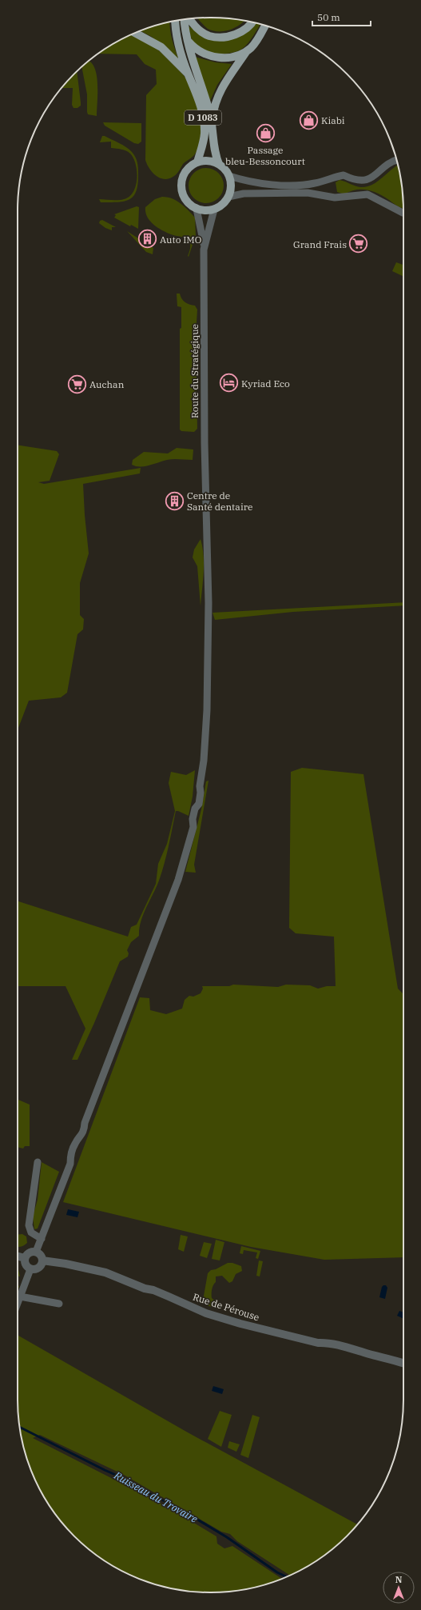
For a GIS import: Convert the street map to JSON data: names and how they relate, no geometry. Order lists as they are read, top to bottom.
{
  "streets": {
    "main road": ["D 1083"],
    "street": ["Route du Stratégique", "Rue de Pérouse"]
  },
  "crossings": [
    ["D 1083", "Route du Stratégique"],
    ["Route du Stratégique", "Rue de Pérouse"]
  ],
  "water": ["Ruisseau du Trovaire"],
  "places": {
    "shop": ["Kiabi", "Passage bleu-Bessoncourt"],
    "building": ["Auto IMO", "Centre de Santé dentaire"],
    "supermarket": ["Grand Frais", "Auchan"],
    "hotel": ["Kyriad Eco"]
  },
  "scale_bar": "50 m",
  "north": "top"
}
